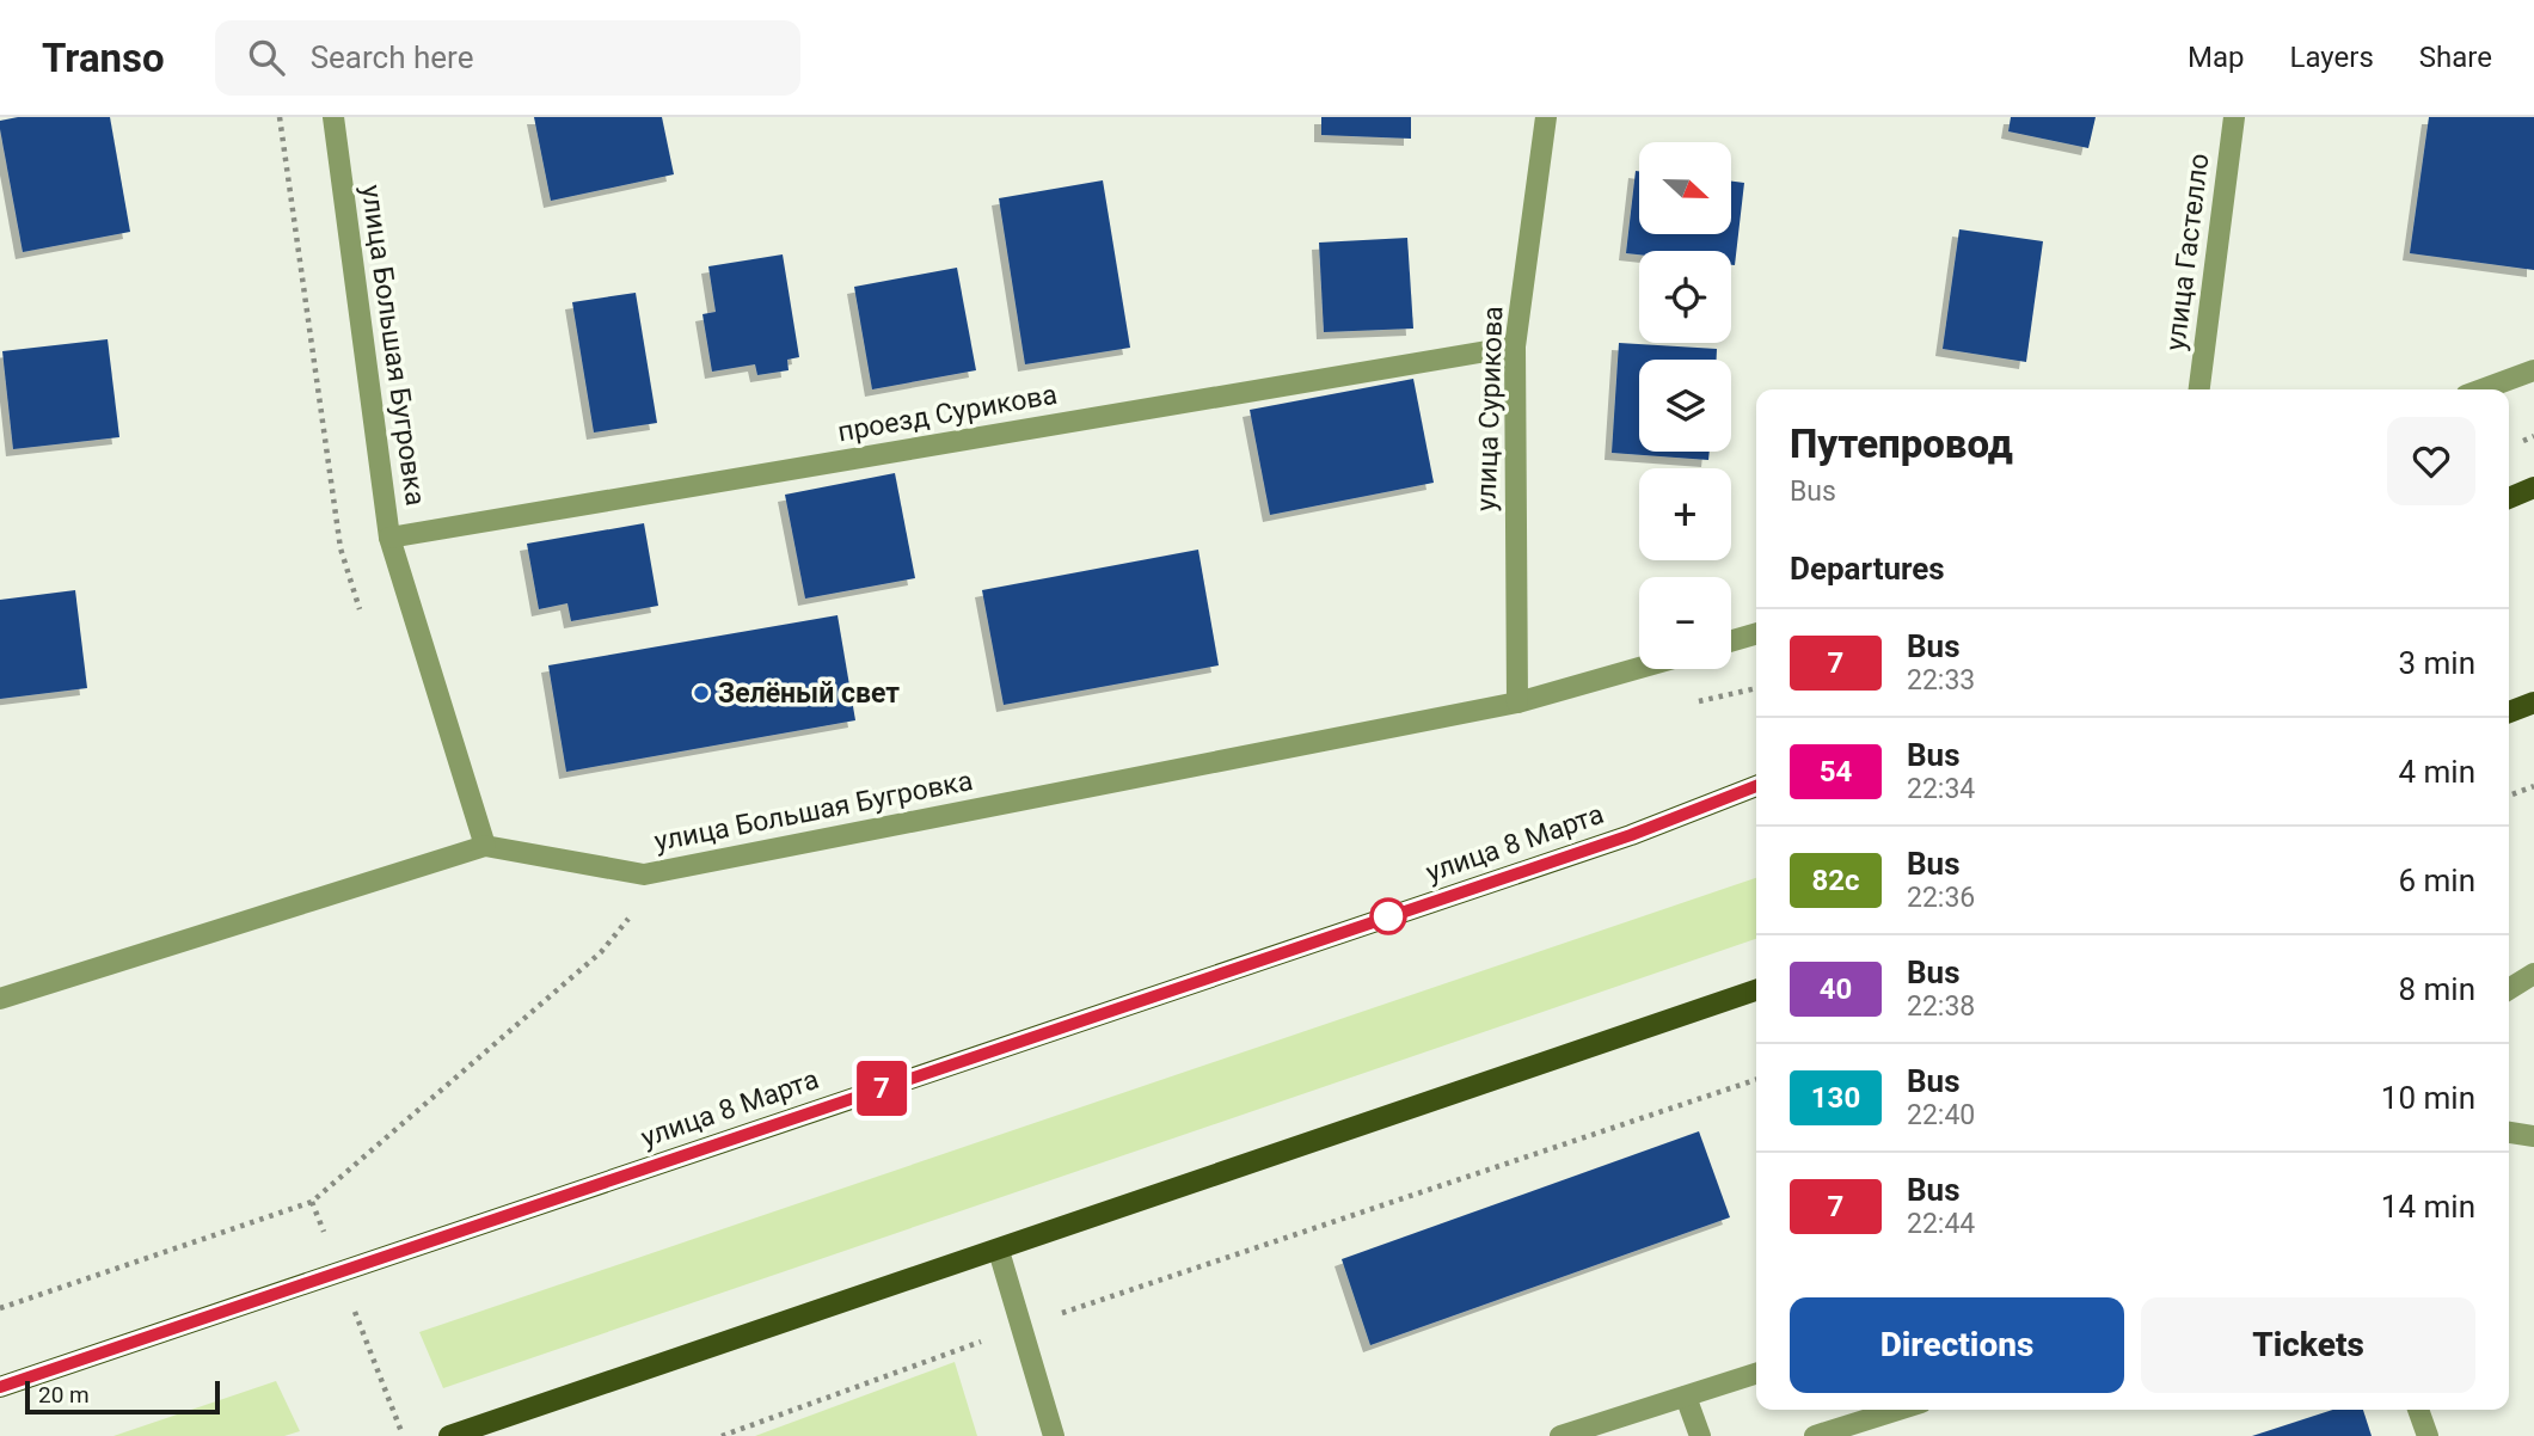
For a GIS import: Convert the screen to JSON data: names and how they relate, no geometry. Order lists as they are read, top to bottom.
{
  "streets": {
    "main road": ["улица 8 Марта"],
    "street": [
      "улица Гастелло",
      "улица Большая Бугровка",
      "улица Сурикова",
      "проезд Сурикова"
    ]
  },
  "crossings": [
    ["улица Большая Бугровка", "улица Сурикова"],
    ["улица Большая Бугровка", "проезд Сурикова"],
    ["улица Сурикова", "проезд Сурикова"]
  ],
  "places": ["Зелёный свет"],
  "lines": ["bus line 7"],
  "scale_bar": "20 m",
  "north": "right",
  "page": {
    "header": "Transo",
    "search": "Search here",
    "nav": ["Map", "Layers", "Share"],
    "on_map": "7",
    "map_buttons": ["+", "−"],
    "heading": [
      ["Путепровод", "Bus"],
      "Departures"
    ],
    "list": [
      {
        "mark": "7",
        "name": "Bus",
        "note": "22:33",
        "value": "3 min"
      },
      {
        "mark": "54",
        "name": "Bus",
        "note": "22:34",
        "value": "4 min"
      },
      {
        "mark": "82с",
        "name": "Bus",
        "note": "22:36",
        "value": "6 min"
      },
      {
        "mark": "40",
        "name": "Bus",
        "note": "22:38",
        "value": "8 min"
      },
      {
        "mark": "130",
        "name": "Bus",
        "note": "22:40",
        "value": "10 min"
      },
      {
        "mark": "7",
        "name": "Bus",
        "note": "22:44",
        "value": "14 min"
      }
    ],
    "buttons": ["Directions", "Tickets"],
    "scale": "20 m"
  }
}
